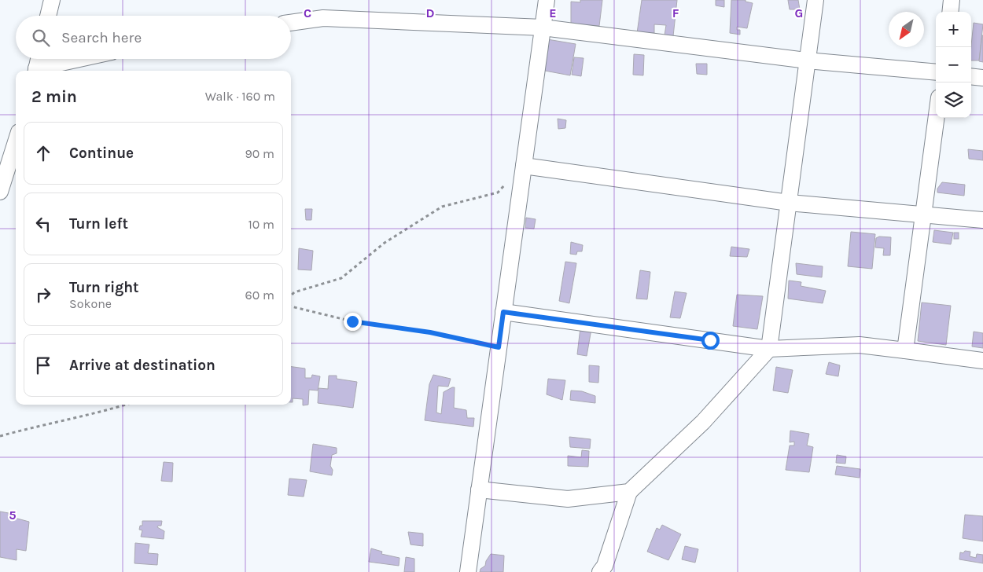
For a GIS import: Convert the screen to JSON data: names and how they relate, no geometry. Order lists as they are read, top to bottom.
{
  "north": "bottom left",
  "page": {
    "map_buttons": ["+", "−"],
    "search": "Search here",
    "heading": ["2 min", "Walk · 160 m"],
    "list": [
      ["Continue", "90 m"],
      ["Turn left", "10 m"],
      ["Turn right", "Sokone", "60 m"],
      "Arrive at destination"
    ]
  },
  "grid": {
    "columns": [
      "C",
      "D",
      "E",
      "F",
      "G"
    ],
    "rows": ["5"]
  }
}
